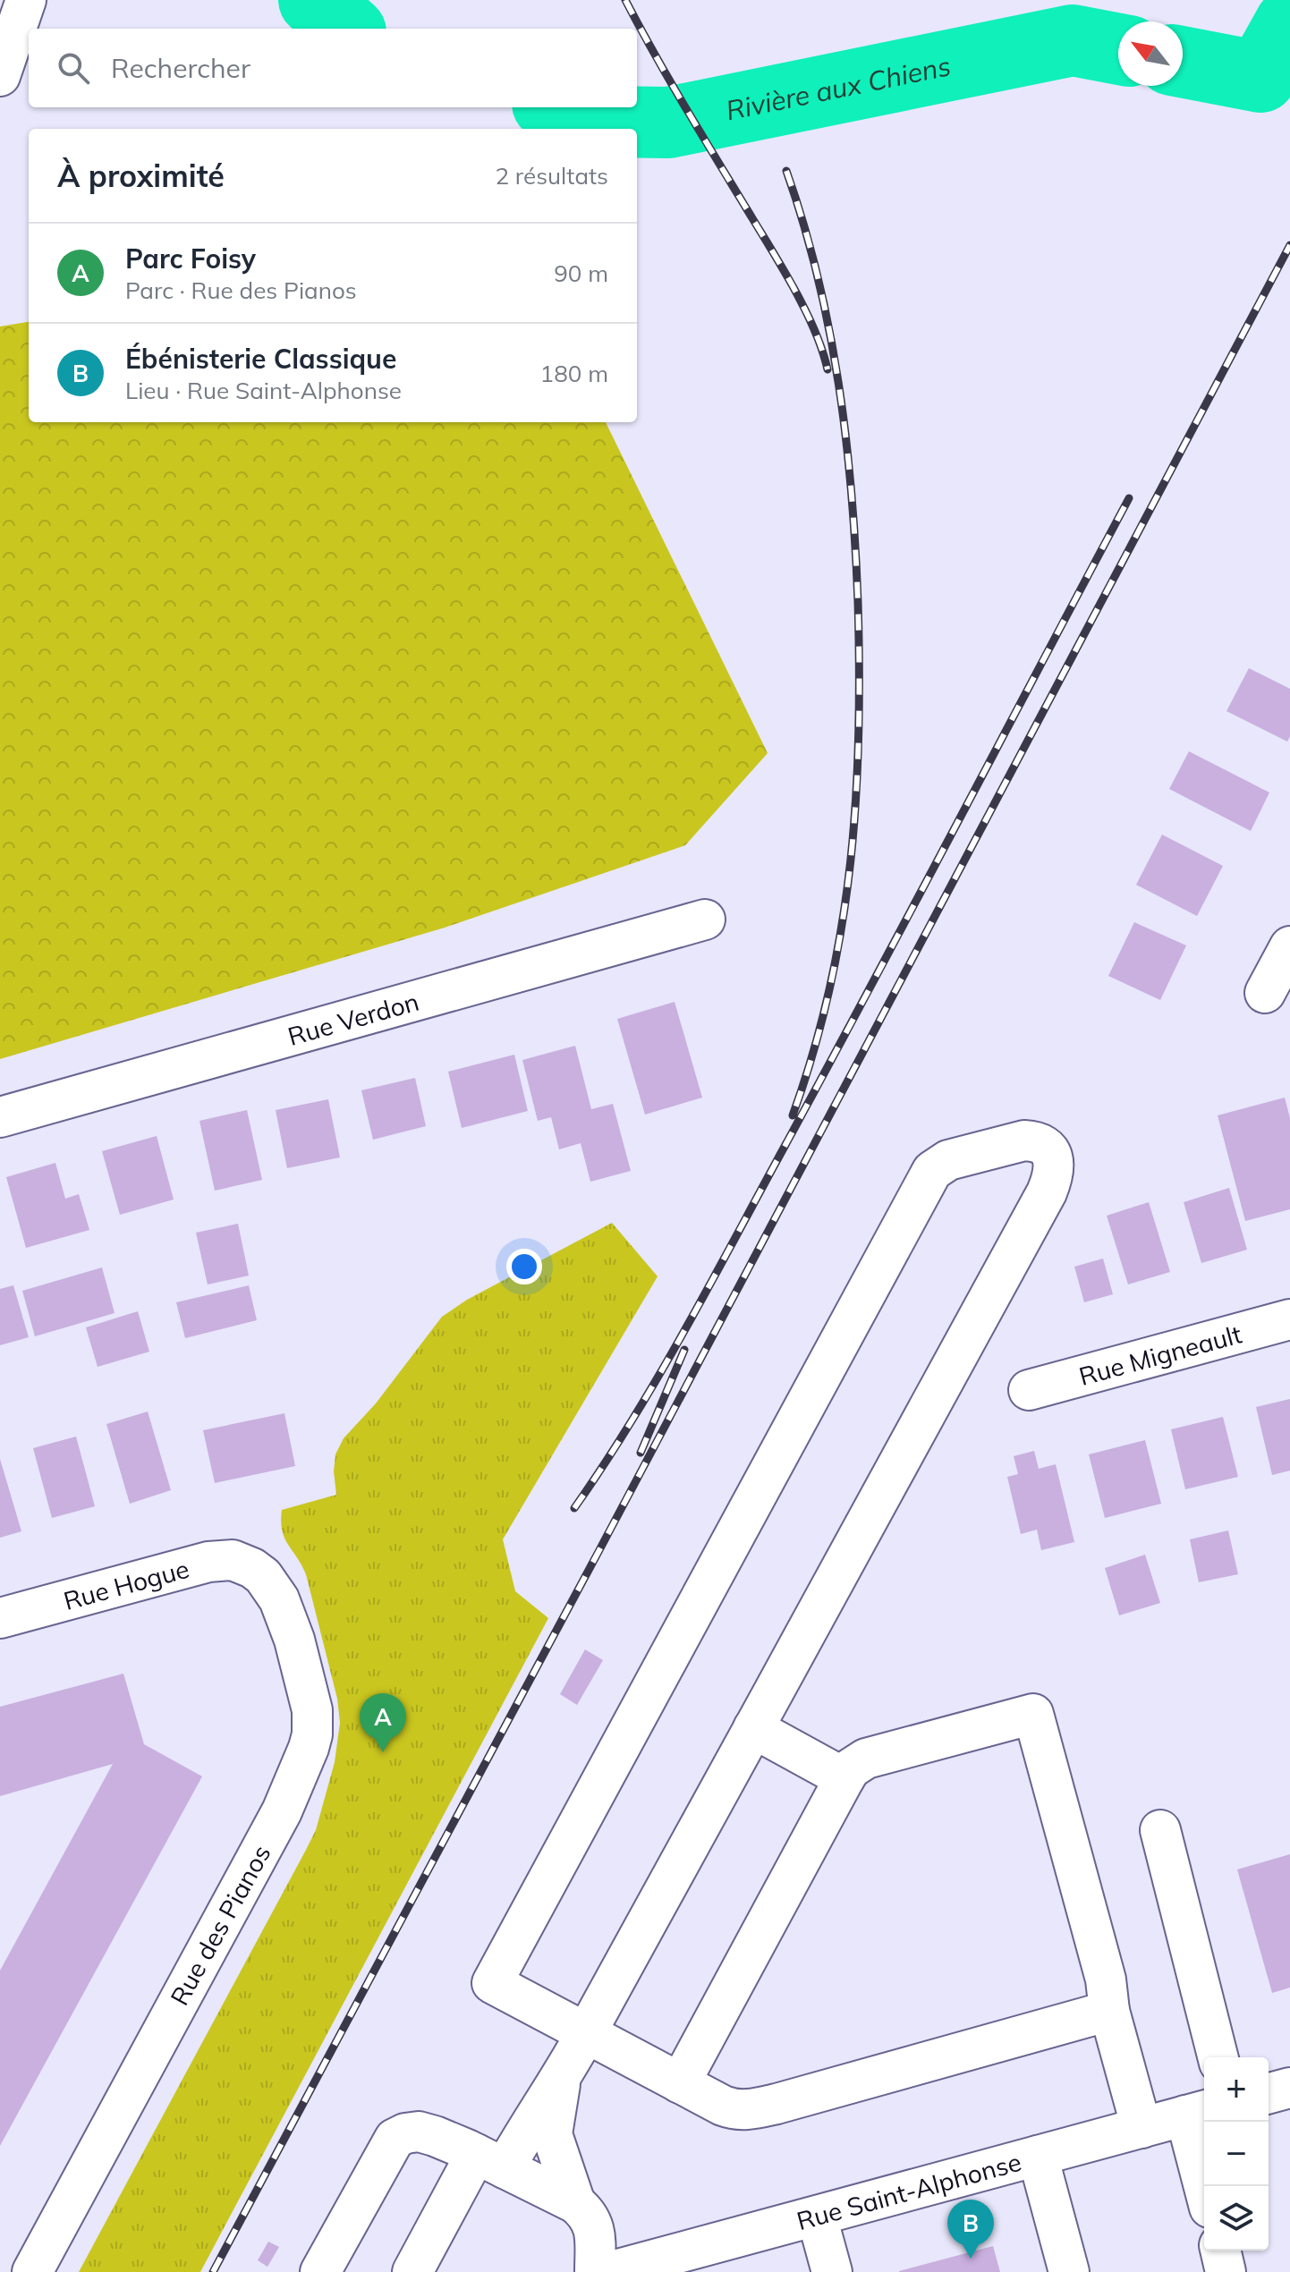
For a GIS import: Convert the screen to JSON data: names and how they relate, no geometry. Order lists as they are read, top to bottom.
{
  "streets": {
    "street": [
      "Rue Verdon",
      "Rue Migneault",
      "Rue Hogue",
      "Rue des Pianos",
      "Rue Saint-Alphonse"
    ]
  },
  "crossings": [
    ["Rue Hogue", "Rue des Pianos"]
  ],
  "water": ["Rivière aux Chiens"],
  "north": "top left",
  "page": {
    "search": "Rechercher",
    "heading": ["À proximité", "2 résultats"],
    "list": [
      {
        "mark": "A",
        "name": "Parc Foisy",
        "note": "Parc · Rue des Pianos",
        "value": "90 m"
      },
      {
        "mark": "B",
        "name": "Ébénisterie Classique",
        "note": "Lieu · Rue Saint-Alphonse",
        "value": "180 m"
      }
    ],
    "pins": ["A", "B"],
    "map_buttons": ["+", "−"]
  }
}
